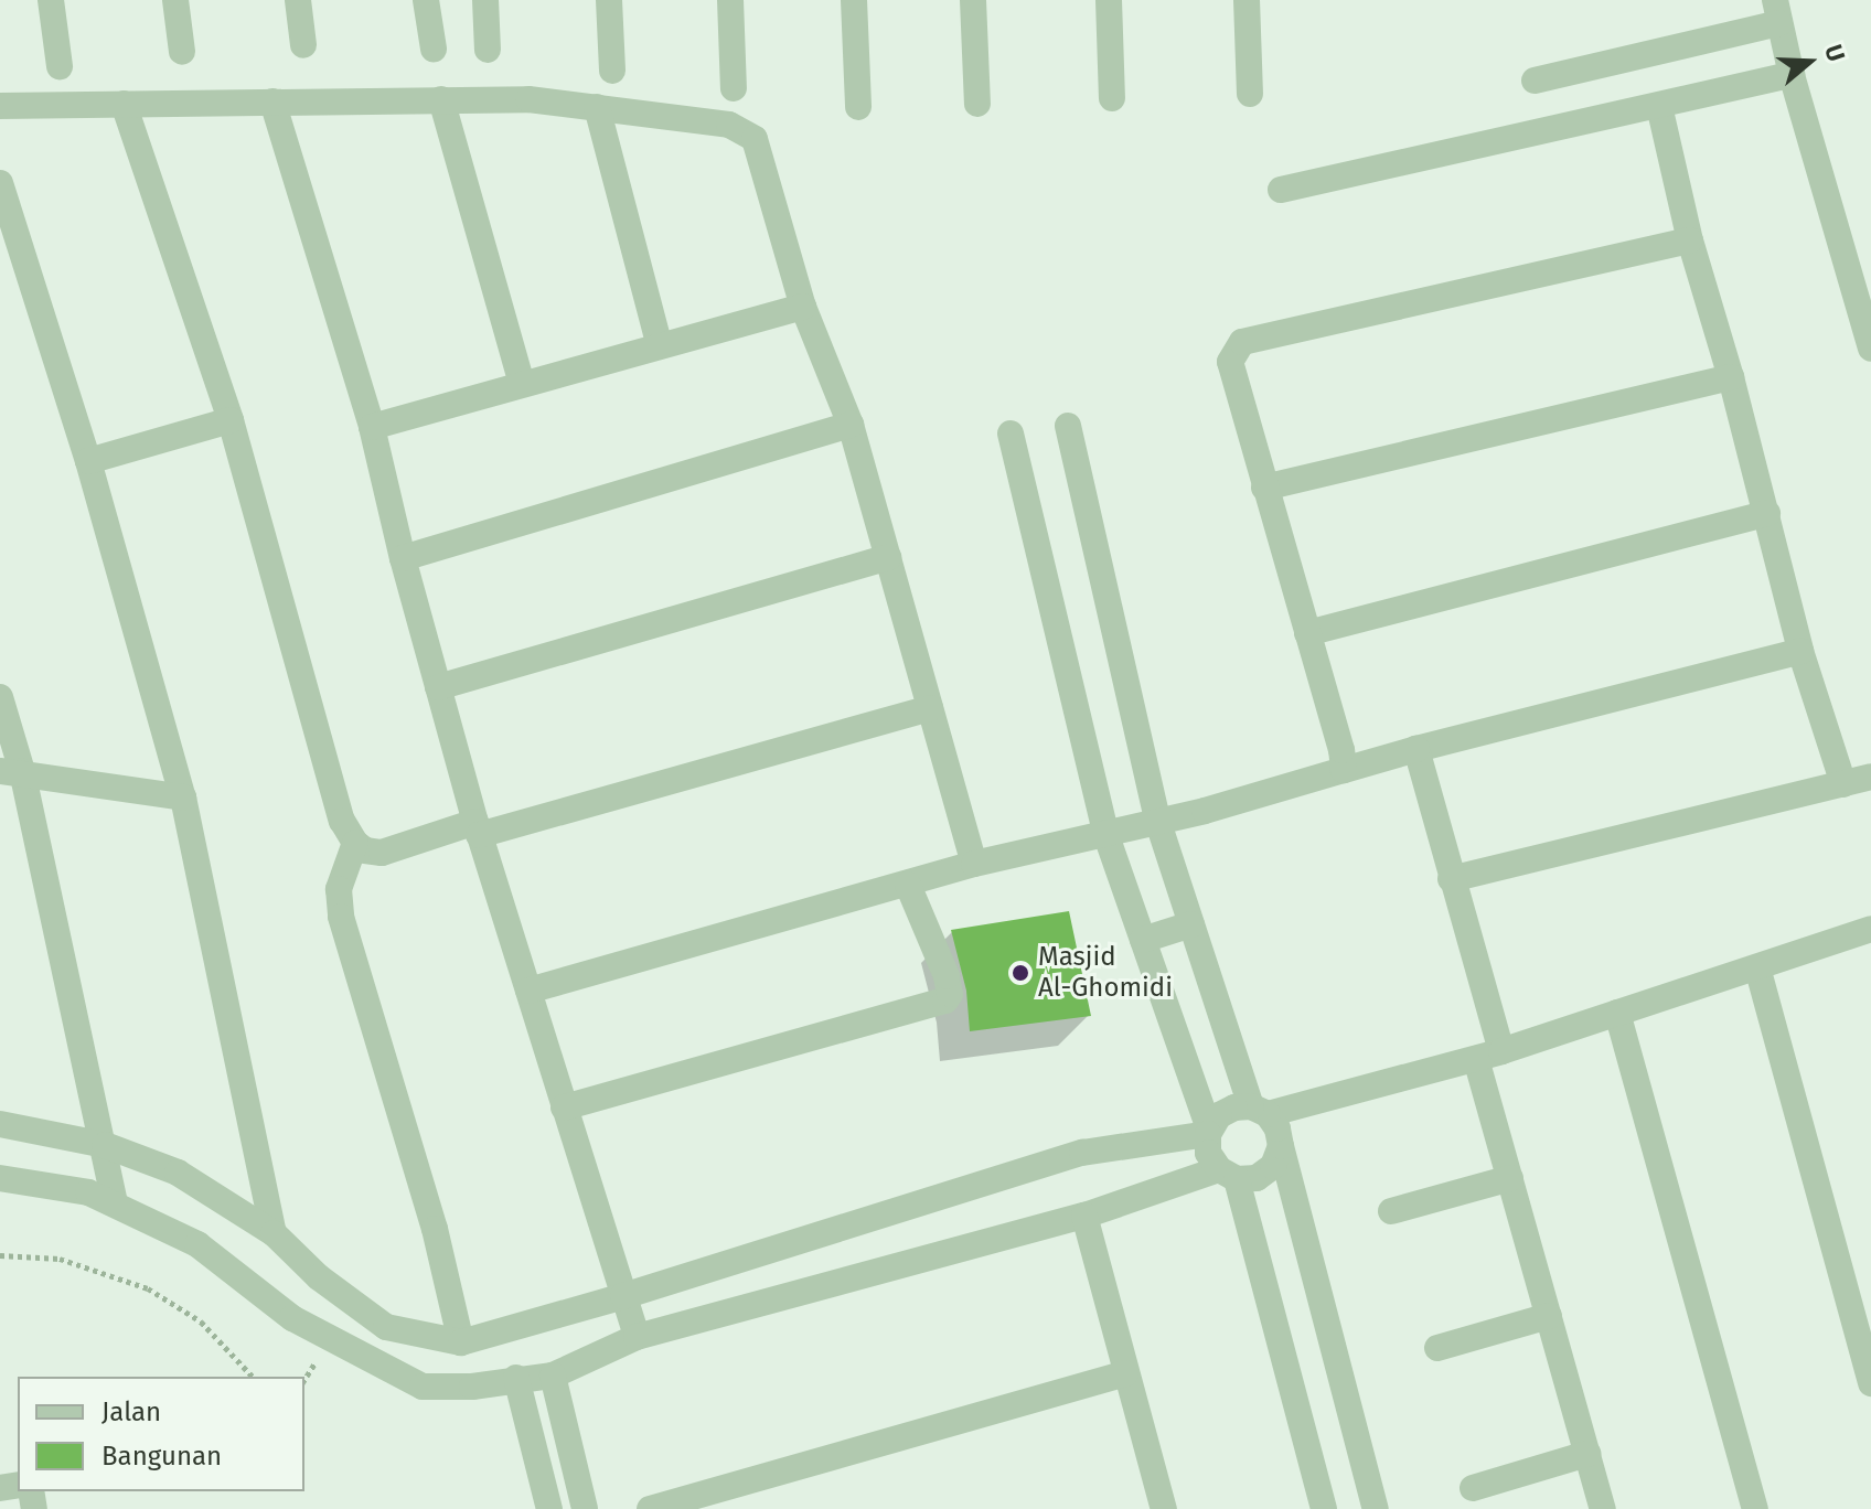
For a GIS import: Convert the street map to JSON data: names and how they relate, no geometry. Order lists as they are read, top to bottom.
{
  "places": ["Masjid Al-Ghomidi"],
  "legend": ["Jalan", "Bangunan"],
  "north": "right"
}
